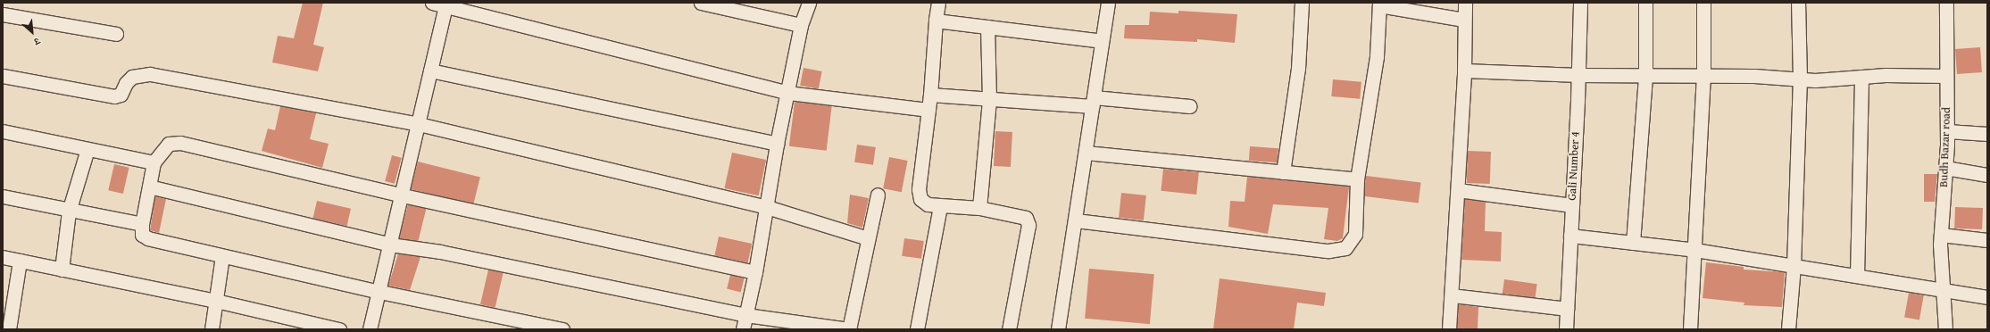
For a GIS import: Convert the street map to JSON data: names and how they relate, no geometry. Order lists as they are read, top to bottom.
{
  "streets": {
    "street": ["Budh Bazar road", "Gali Number 4"]
  },
  "north": "bottom right"
}
